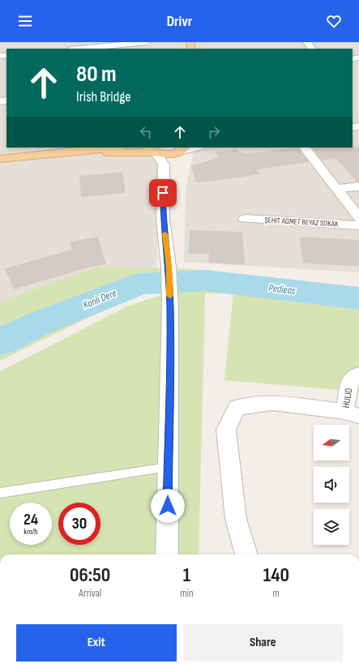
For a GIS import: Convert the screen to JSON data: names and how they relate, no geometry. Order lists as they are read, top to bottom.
{
  "streets": {
    "street": ["ŞEHIT AGMET BEYAZ SOKAK", "HULIO"]
  },
  "water": ["Pedieos", "Kanlı Dere"],
  "north": "left",
  "page": {
    "header": "Drivr",
    "turn": ["80 m", "Irish Bridge"],
    "speed": "24 km/h",
    "limit": "30",
    "eta": [
      "06:50",
      "Arrival",
      "1",
      "min",
      "140",
      "m"
    ],
    "buttons": ["Exit", "Share"]
  }
}
